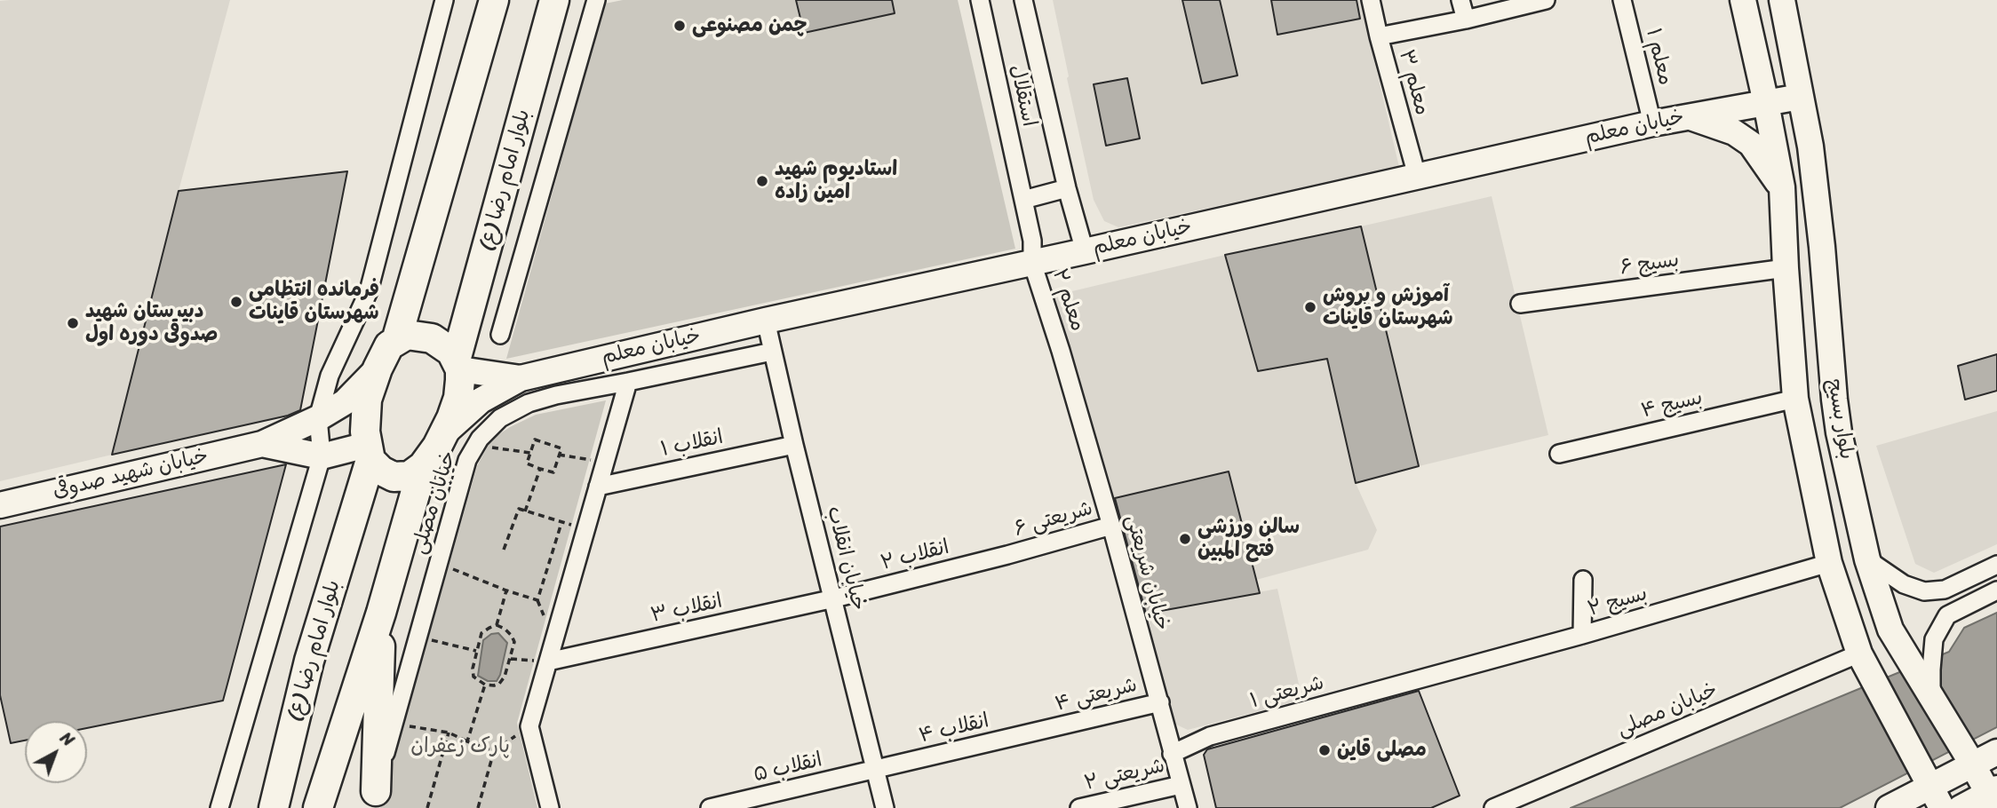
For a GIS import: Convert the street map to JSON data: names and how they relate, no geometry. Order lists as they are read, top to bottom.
{
  "streets": {
    "main road": ["بلوار امام رضا (ع)"],
    "street": [
      "معلم ۱",
      "معلم ۳",
      "استقلال",
      "خیابان معلم",
      "بسیج ۶",
      "معلم ۲",
      "بسیج ۴",
      "بلوار بسیج",
      "انقلاب ۱",
      "خیابان شهید صدوقی",
      "خیابان مصلی",
      "شریعتی ۶",
      "انقلاب ۲",
      "خیابان انقلاب",
      "خیابان شریعتی",
      "بسیج ۲",
      "انقلاب ۳",
      "شریعتی ۱",
      "شریعتی ۴",
      "انقلاب ۴",
      "انقلاب ۵",
      "شریعتی ۲"
    ]
  },
  "crossings": [
    ["معلم ۱", "خیابان معلم"],
    ["معلم ۳", "خیابان معلم"],
    ["استقلال", "خیابان معلم"],
    ["استقلال", "معلم ۲"],
    ["خیابان معلم", "معلم ۲"],
    ["خیابان معلم", "بلوار بسیج"],
    ["خیابان معلم", "خیابان انقلاب"],
    ["بسیج ۶", "بلوار بسیج"],
    ["معلم ۲", "خیابان شریعتی"],
    ["بسیج ۴", "بلوار بسیج"],
    ["بلوار بسیج", "خیابان مصلی"],
    ["بلوار بسیج", "بسیج ۲"],
    ["انقلاب ۱", "خیابان انقلاب"],
    ["خیابان مصلی", "خیابان انقلاب"],
    ["شریعتی ۶", "انقلاب ۲"],
    ["شریعتی ۶", "خیابان شریعتی"],
    ["انقلاب ۲", "خیابان انقلاب"],
    ["انقلاب ۲", "انقلاب ۳"],
    ["خیابان انقلاب", "انقلاب ۳"],
    ["خیابان انقلاب", "انقلاب ۴"],
    ["خیابان انقلاب", "انقلاب ۵"],
    ["خیابان شریعتی", "شریعتی ۱"],
    ["خیابان شریعتی", "شریعتی ۴"],
    ["خیابان شریعتی", "شریعتی ۲"],
    ["بسیج ۲", "شریعتی ۱"],
    ["شریعتی ۴", "انقلاب ۴"],
    ["انقلاب ۴", "انقلاب ۵"]
  ],
  "parks": ["پارک زعفران"],
  "places": [
    "چمن مصنوعی",
    "استادیوم شهید امین زاده",
    "فرمانده انتظامی شهرستان قاینات",
    "آموزش و پروش شهرستان قاینات",
    "دبیرستان شهید صدوقی دوره اول",
    "سالن ورزشی فتح المبین",
    "مصلی قاین"
  ],
  "north": "top right"
}
